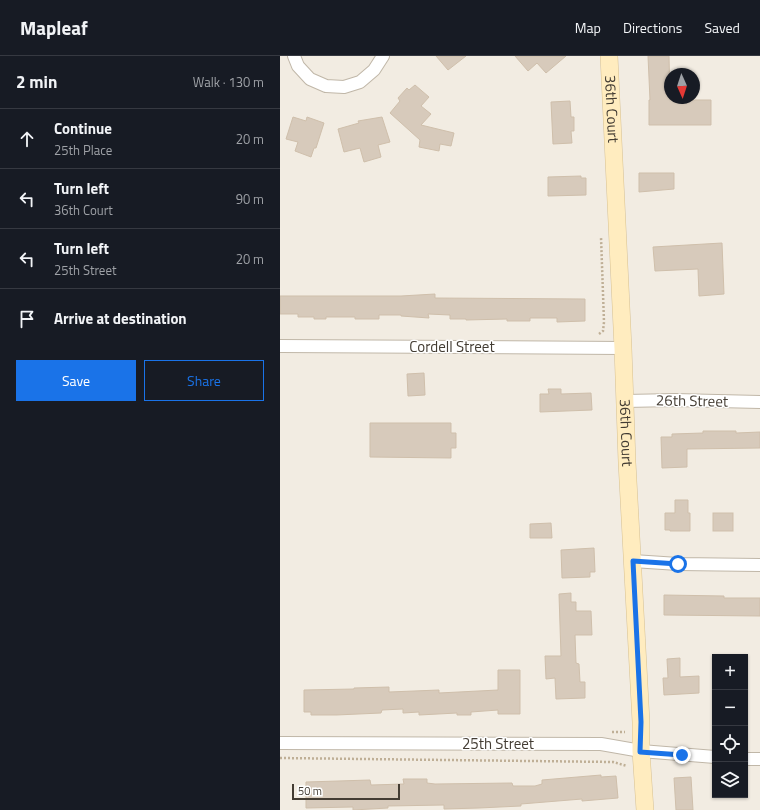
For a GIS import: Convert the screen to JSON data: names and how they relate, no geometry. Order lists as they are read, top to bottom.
{
  "streets": {
    "street": [
      "36th Court",
      "Cordell Street",
      "26th Street",
      "25th Street"
    ]
  },
  "crossings": [
    ["36th Court", "Cordell Street"],
    ["36th Court", "26th Street"],
    ["36th Court", "25th Street"]
  ],
  "scale_bar": "50 m",
  "north": "bottom",
  "page": {
    "header": "Mapleaf",
    "nav": ["Map", "Directions", "Saved"],
    "heading": ["2 min", "Walk · 130 m"],
    "list": [
      ["Continue", "25th Place", "20 m"],
      ["Turn left", "36th Court", "90 m"],
      ["Turn left", "25th Street", "20 m"],
      "Arrive at destination"
    ],
    "buttons": ["Save", "Share"],
    "map_buttons": ["+", "−"],
    "scale": "50 m"
  }
}
